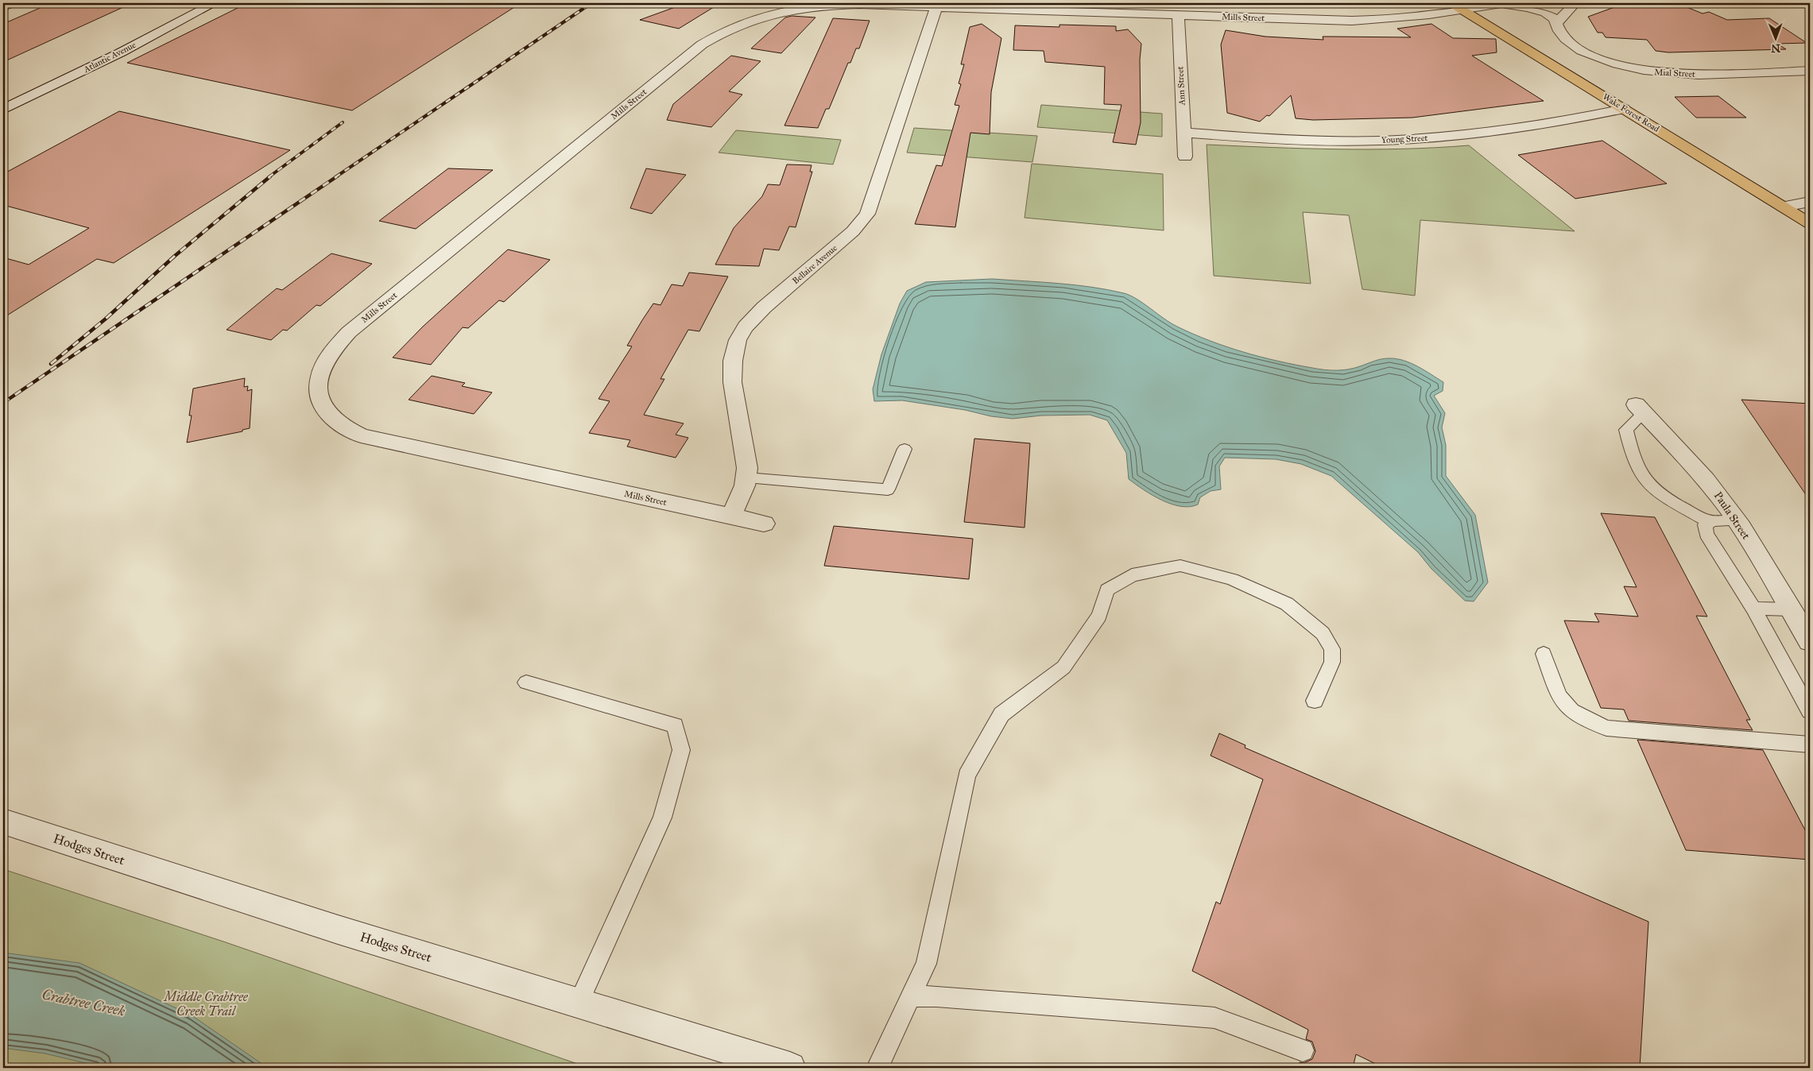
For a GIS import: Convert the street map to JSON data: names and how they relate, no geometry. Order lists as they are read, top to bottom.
{
  "streets": {
    "main road": ["Wake Forest Road"],
    "street": [
      "Mills Street",
      "Atlantic Avenue",
      "Mial Street",
      "Ann Street",
      "Young Street",
      "Bellaire Avenue",
      "Paula Street",
      "Hodges Street"
    ]
  },
  "crossings": [
    ["Mills Street", "Mial Street"],
    ["Mills Street", "Ann Street"],
    ["Mills Street", "Wake Forest Road"],
    ["Mills Street", "Bellaire Avenue"],
    ["Ann Street", "Young Street"],
    ["Wake Forest Road", "Young Street"]
  ],
  "water": ["Crabtree Creek"],
  "parks": ["Middle Crabtree Creek Trail"],
  "north": "bottom"
}
